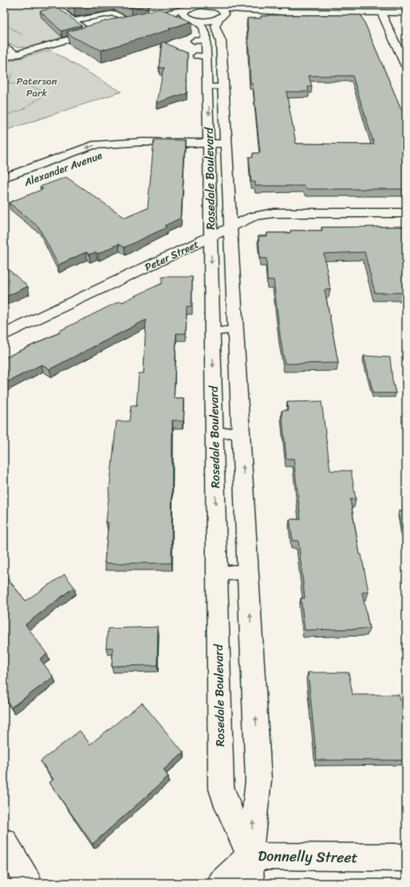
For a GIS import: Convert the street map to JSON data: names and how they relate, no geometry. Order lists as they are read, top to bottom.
{
  "streets": {
    "street": [
      "Alexander Avenue",
      "Rosedale Boulevard",
      "Peter Street",
      "Donnelly Street"
    ]
  },
  "crossings": [
    ["Alexander Avenue", "Rosedale Boulevard"],
    ["Rosedale Boulevard", "Peter Street"],
    ["Rosedale Boulevard", "Donnelly Street"]
  ],
  "parks": ["Paterson Park"]
}
